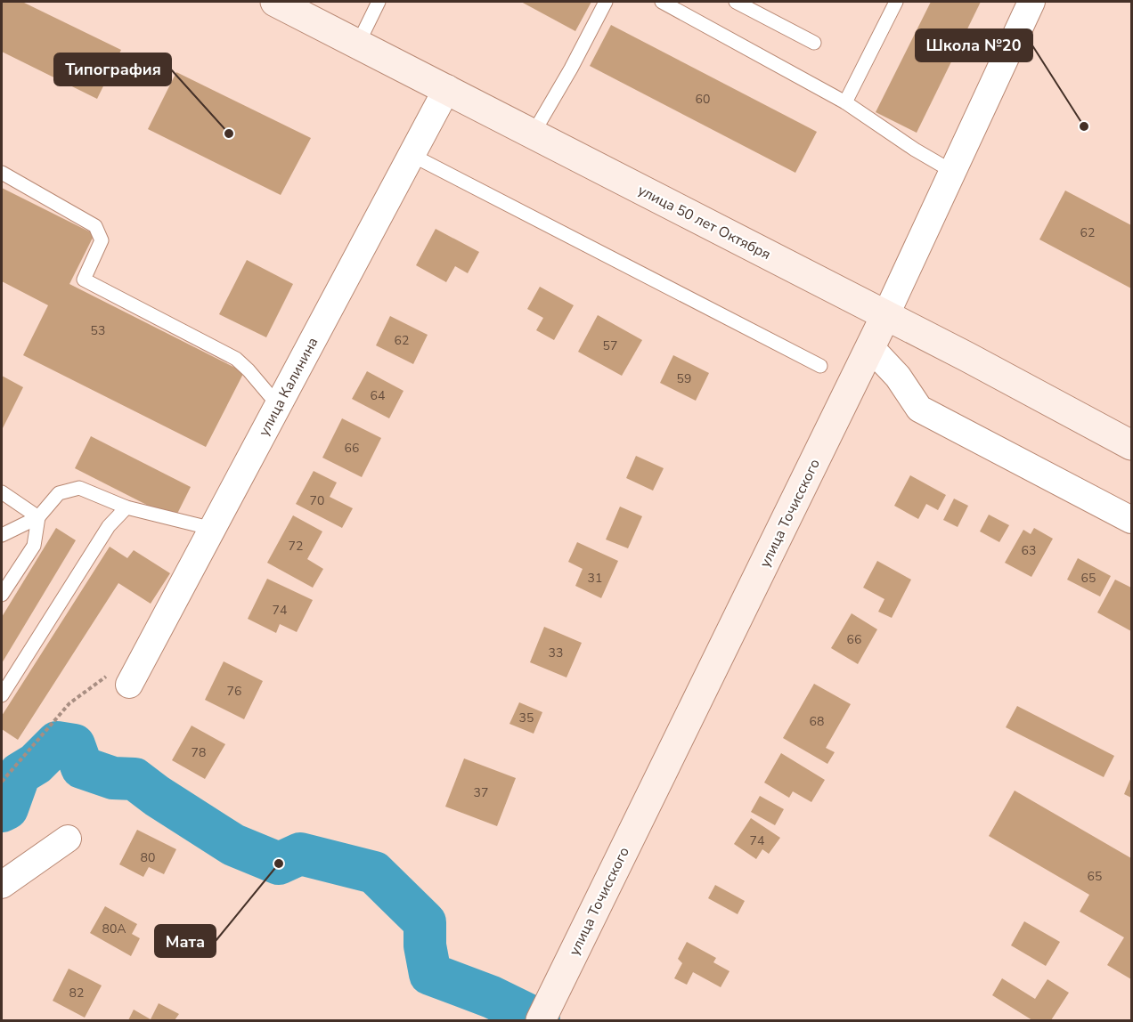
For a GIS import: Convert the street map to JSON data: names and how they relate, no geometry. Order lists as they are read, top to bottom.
{
  "streets": {
    "main road": ["улица 50 лет Октября", "улица Точисского"],
    "street": ["улица Калинина"]
  },
  "crossings": [
    ["улица 50 лет Октября", "улица Калинина"],
    ["улица 50 лет Октября", "улица Точисского"]
  ],
  "places": ["Школа №20", "Типография", "Мата"],
  "house_numbers": [
    "60",
    "62",
    "53",
    "62",
    "57",
    "59",
    "64",
    "66",
    "70",
    "72",
    "63",
    "31",
    "65",
    "74",
    "66",
    "33",
    "76",
    "35",
    "68",
    "78",
    "37",
    "74",
    "80",
    "65",
    "80А",
    "82"
  ]
}
